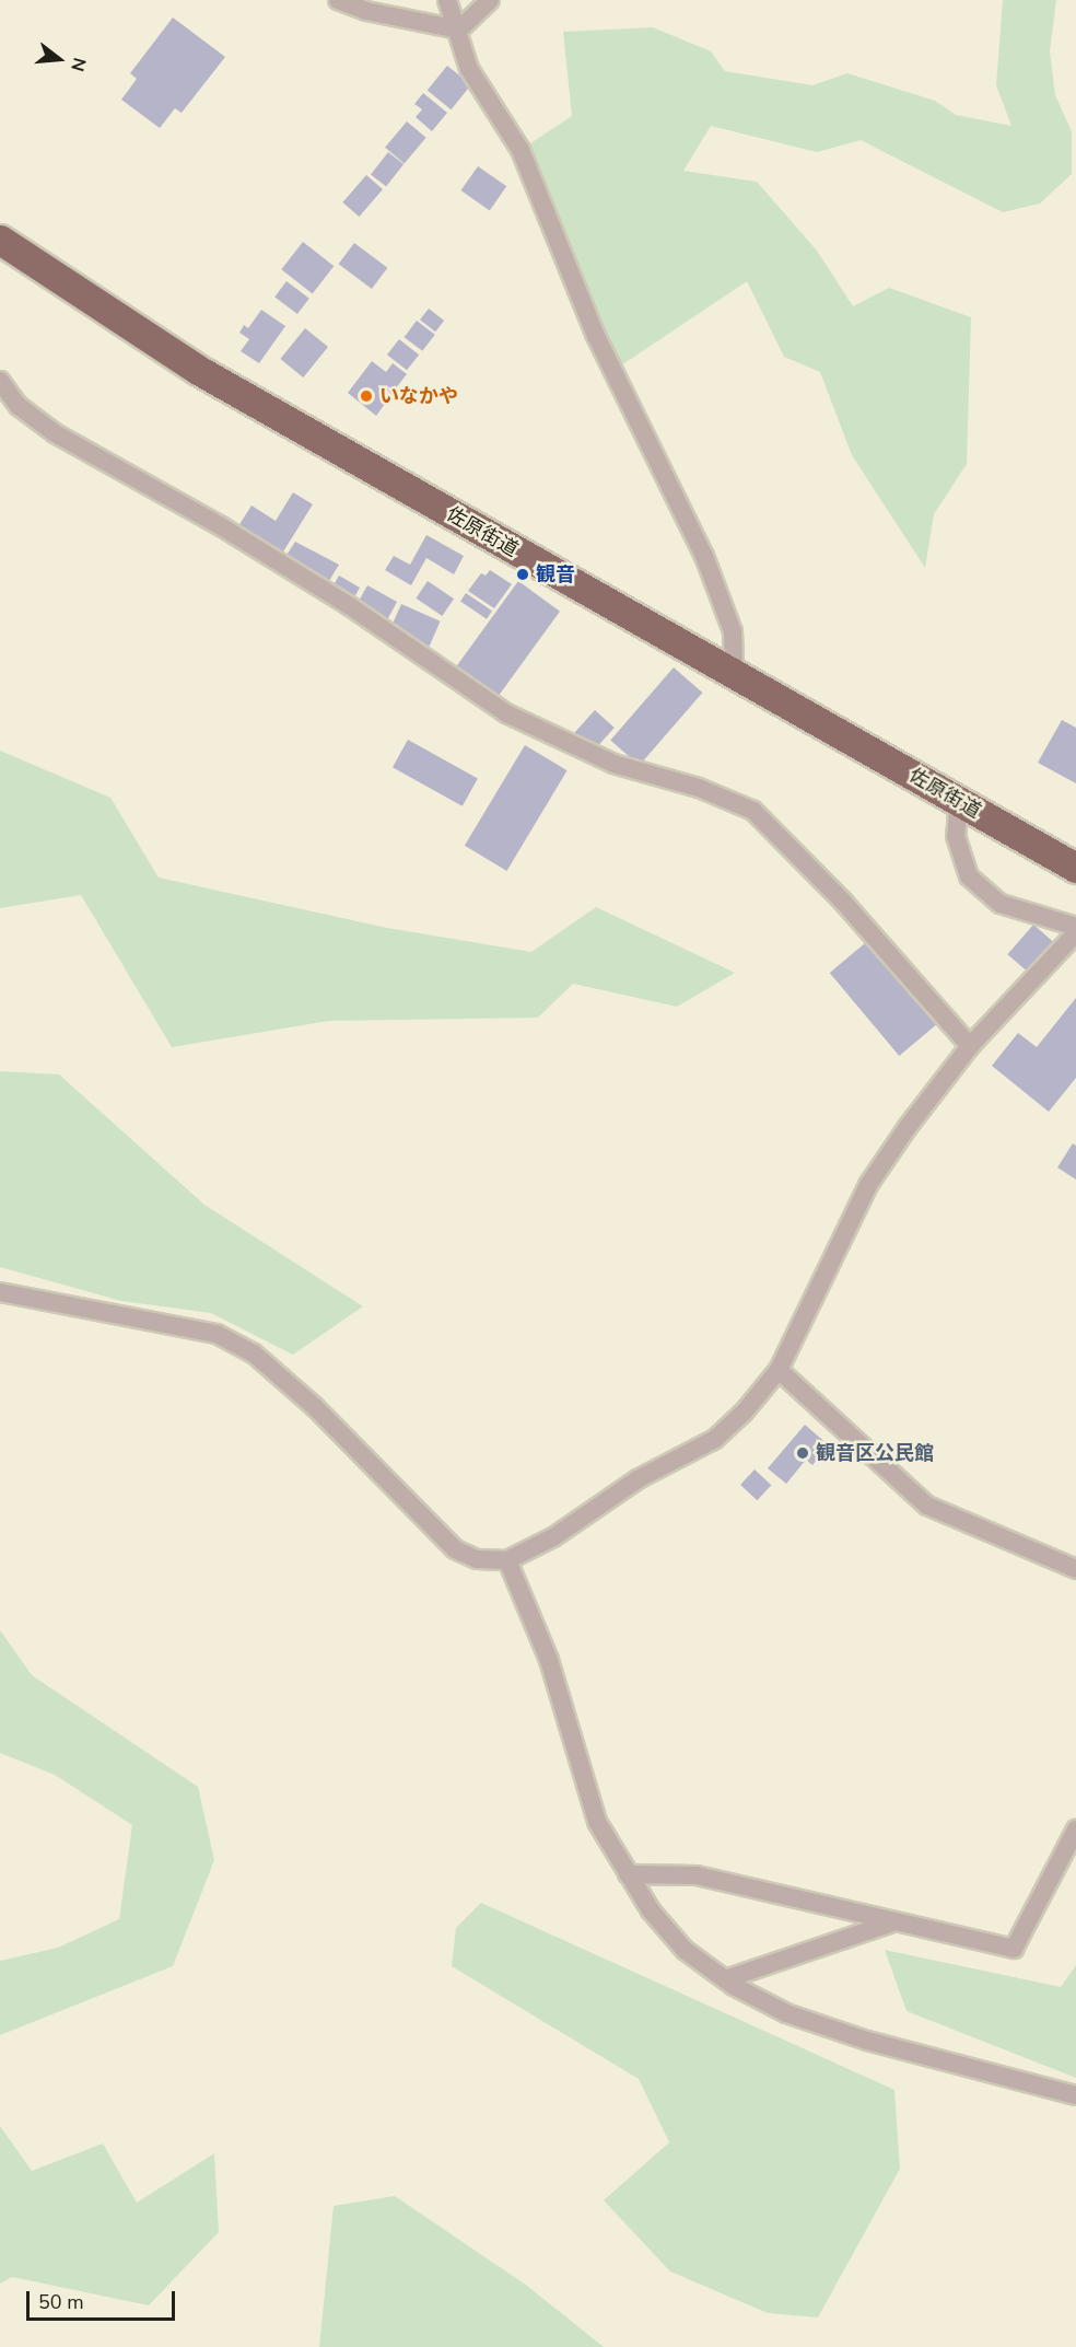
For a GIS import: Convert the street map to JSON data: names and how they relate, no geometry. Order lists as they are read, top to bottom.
{
  "streets": {
    "highway": ["佐原街道"]
  },
  "places": ["いなかや", "観音", "観音区公民館"],
  "scale_bar": "50 m",
  "north": "right"
}
